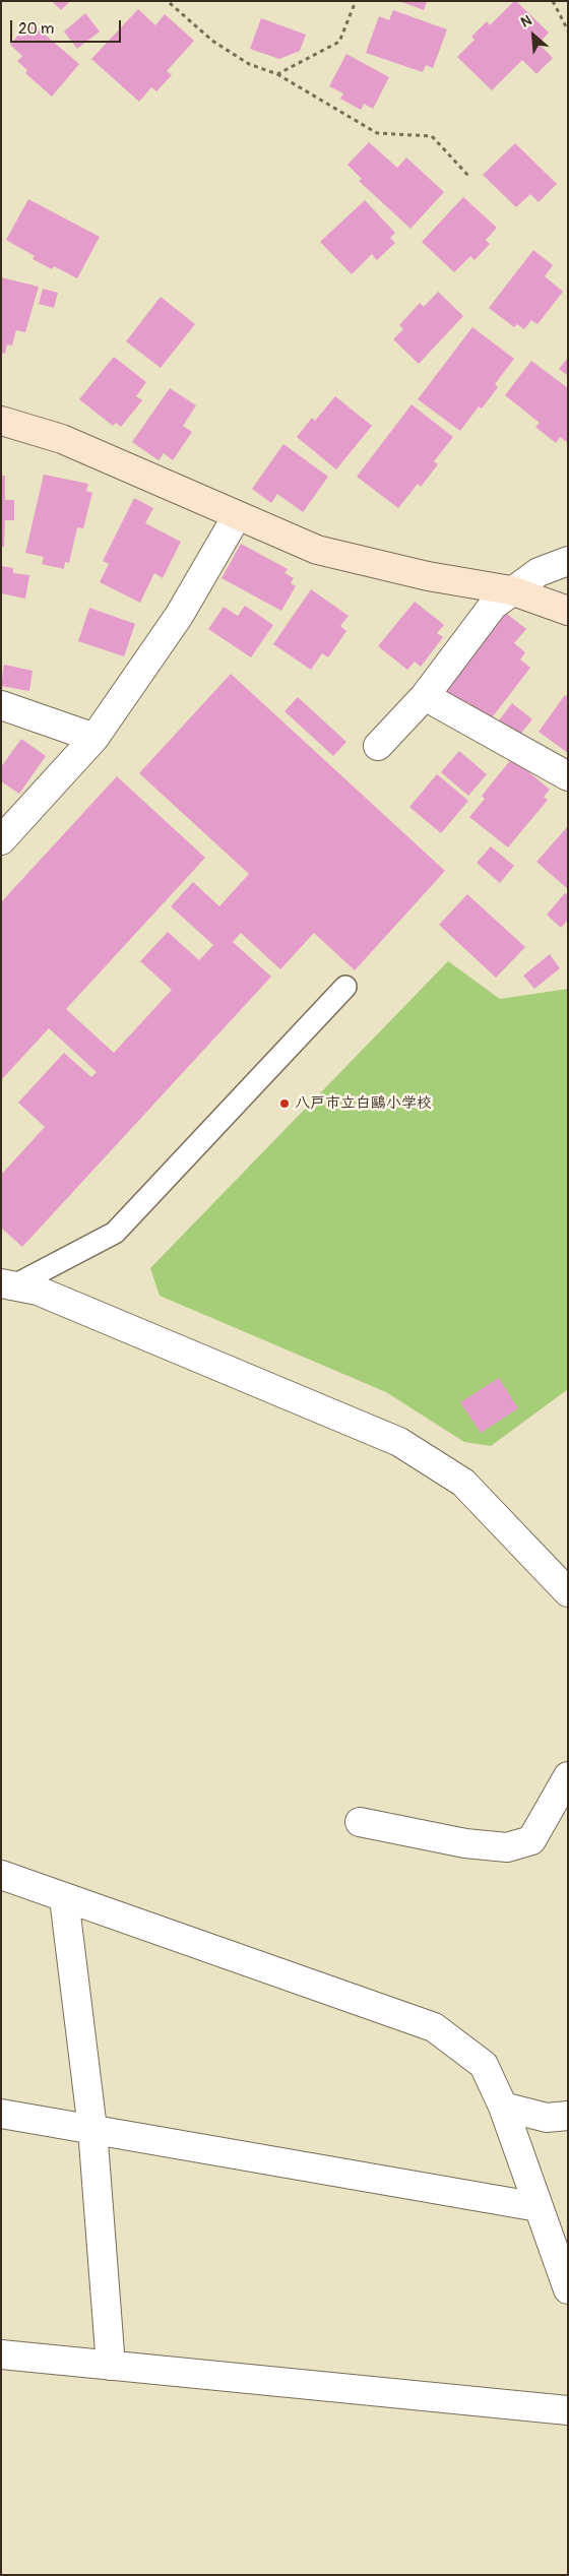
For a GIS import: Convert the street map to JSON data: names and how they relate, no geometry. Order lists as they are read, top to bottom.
{
  "places": ["八戸市立白鷗小学校"],
  "scale_bar": "20 m",
  "north": "top left"
}
